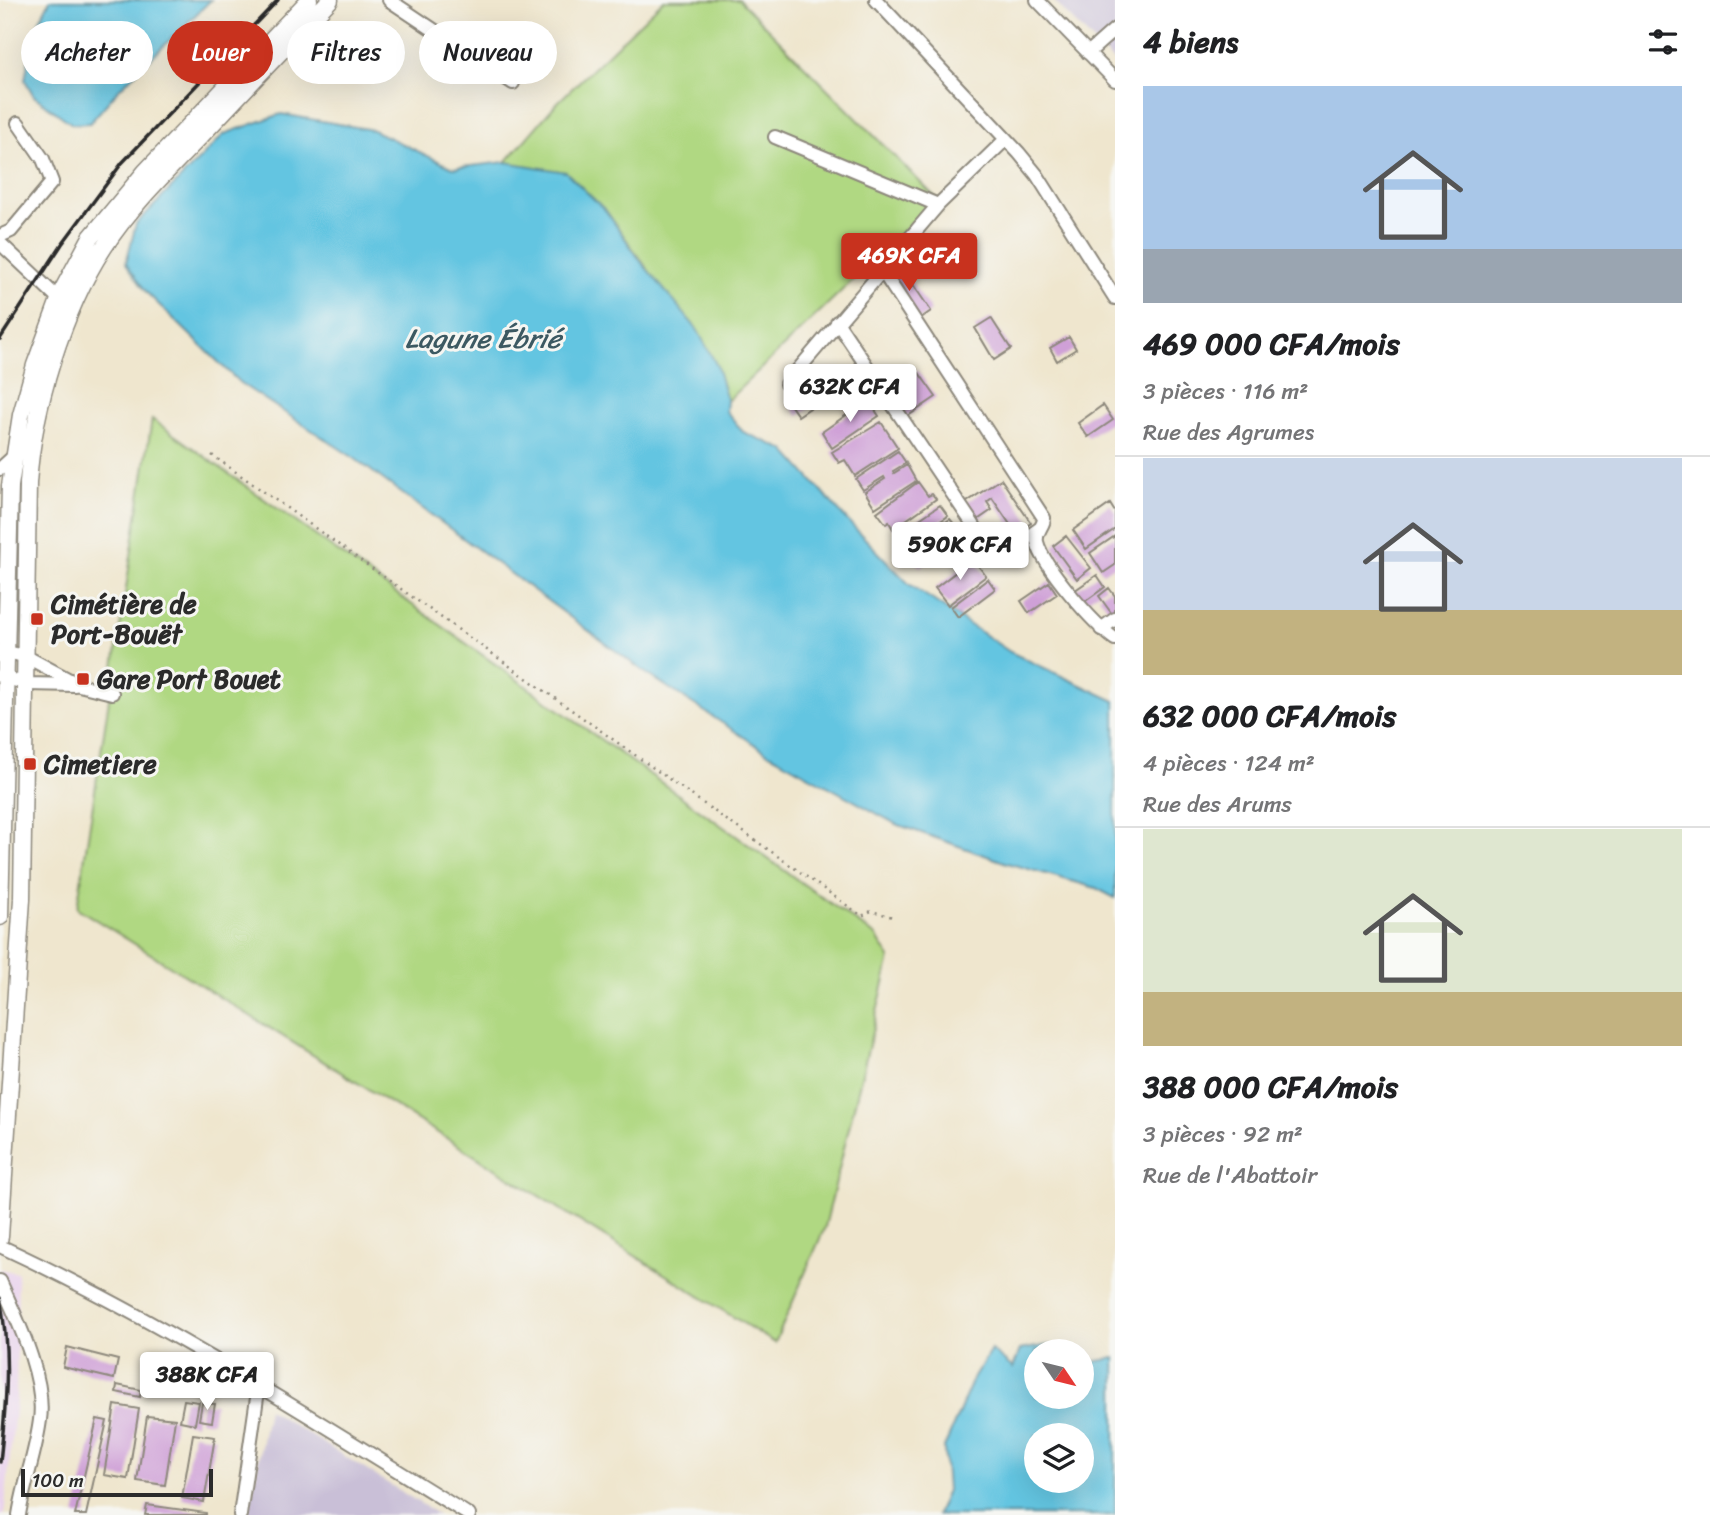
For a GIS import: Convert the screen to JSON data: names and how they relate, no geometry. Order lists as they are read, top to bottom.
{
  "water": ["Lagune Ébrié"],
  "places": {
    "transit": ["Cimétière de Port-Bouët", "Gare Port Bouet", "Cimetiere"]
  },
  "scale_bar": "100 m",
  "north": "bottom right",
  "page": {
    "heading": "4 biens",
    "chip": [
      "Acheter",
      "Louer",
      "Filtres",
      "Nouveau"
    ],
    "list": [
      {
        "name": "469 000 CFA/mois",
        "note": "3 pièces · 116 m² · Rue des Agrumes"
      },
      {
        "name": "632 000 CFA/mois",
        "note": "4 pièces · 124 m² · Rue des Arums"
      },
      {
        "name": "388 000 CFA/mois",
        "note": "3 pièces · 92 m² · Rue de l'Abattoir"
      }
    ],
    "price": [
      "469K CFA",
      "632K CFA",
      "590K CFA",
      "388K CFA"
    ],
    "scale": "100 m"
  }
}
